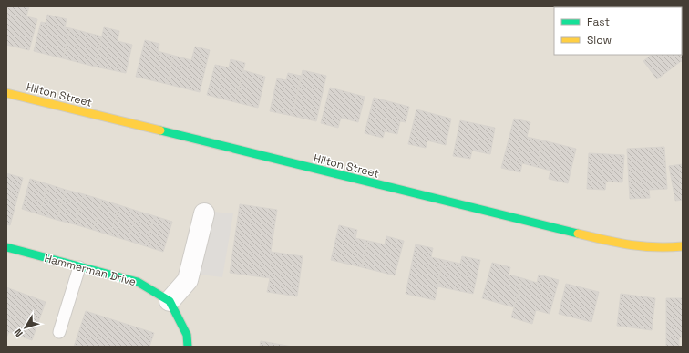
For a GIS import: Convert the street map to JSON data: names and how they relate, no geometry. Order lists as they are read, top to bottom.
{
  "streets": {
    "street": ["Hilton Street", "Hammerman Drive"]
  },
  "legend": ["Fast", "Slow"],
  "north": "bottom left"
}
